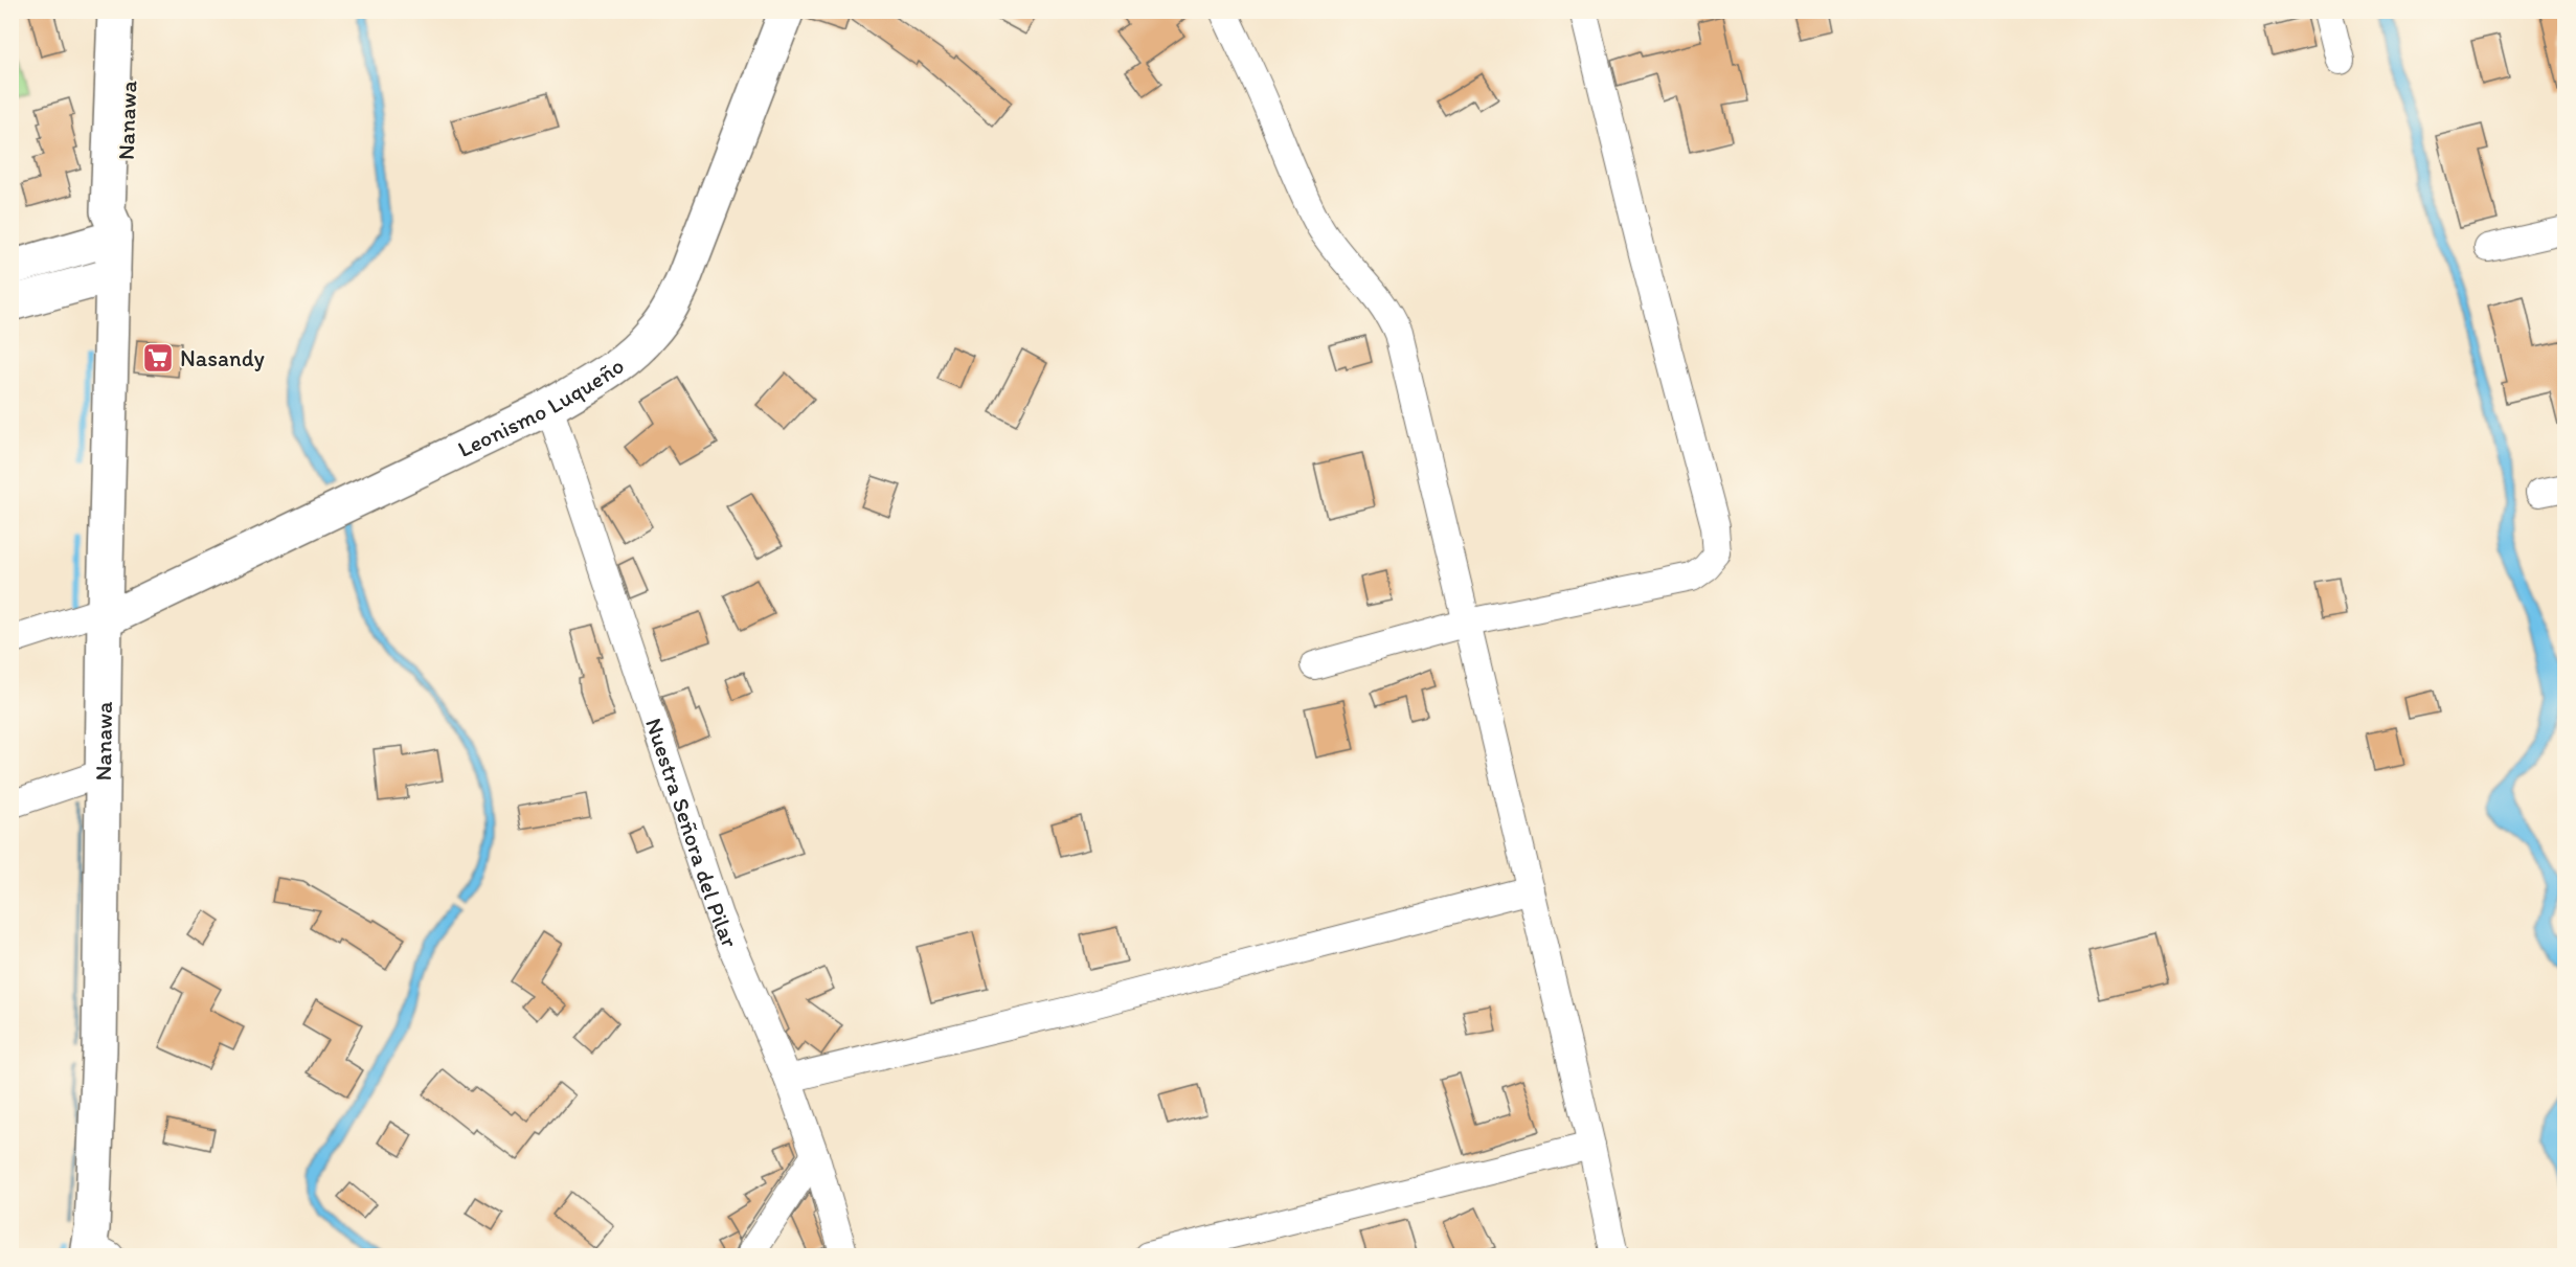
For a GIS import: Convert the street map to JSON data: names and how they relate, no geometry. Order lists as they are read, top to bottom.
{
  "streets": {
    "main road": ["Nanawa", "Leonismo Luqueño"],
    "street": ["Nuestra Señora del Pilar"]
  },
  "crossings": [
    ["Nanawa", "Leonismo Luqueño"],
    ["Leonismo Luqueño", "Nuestra Señora del Pilar"]
  ],
  "places": {
    "supermarket": ["Nasandy"]
  }
}
